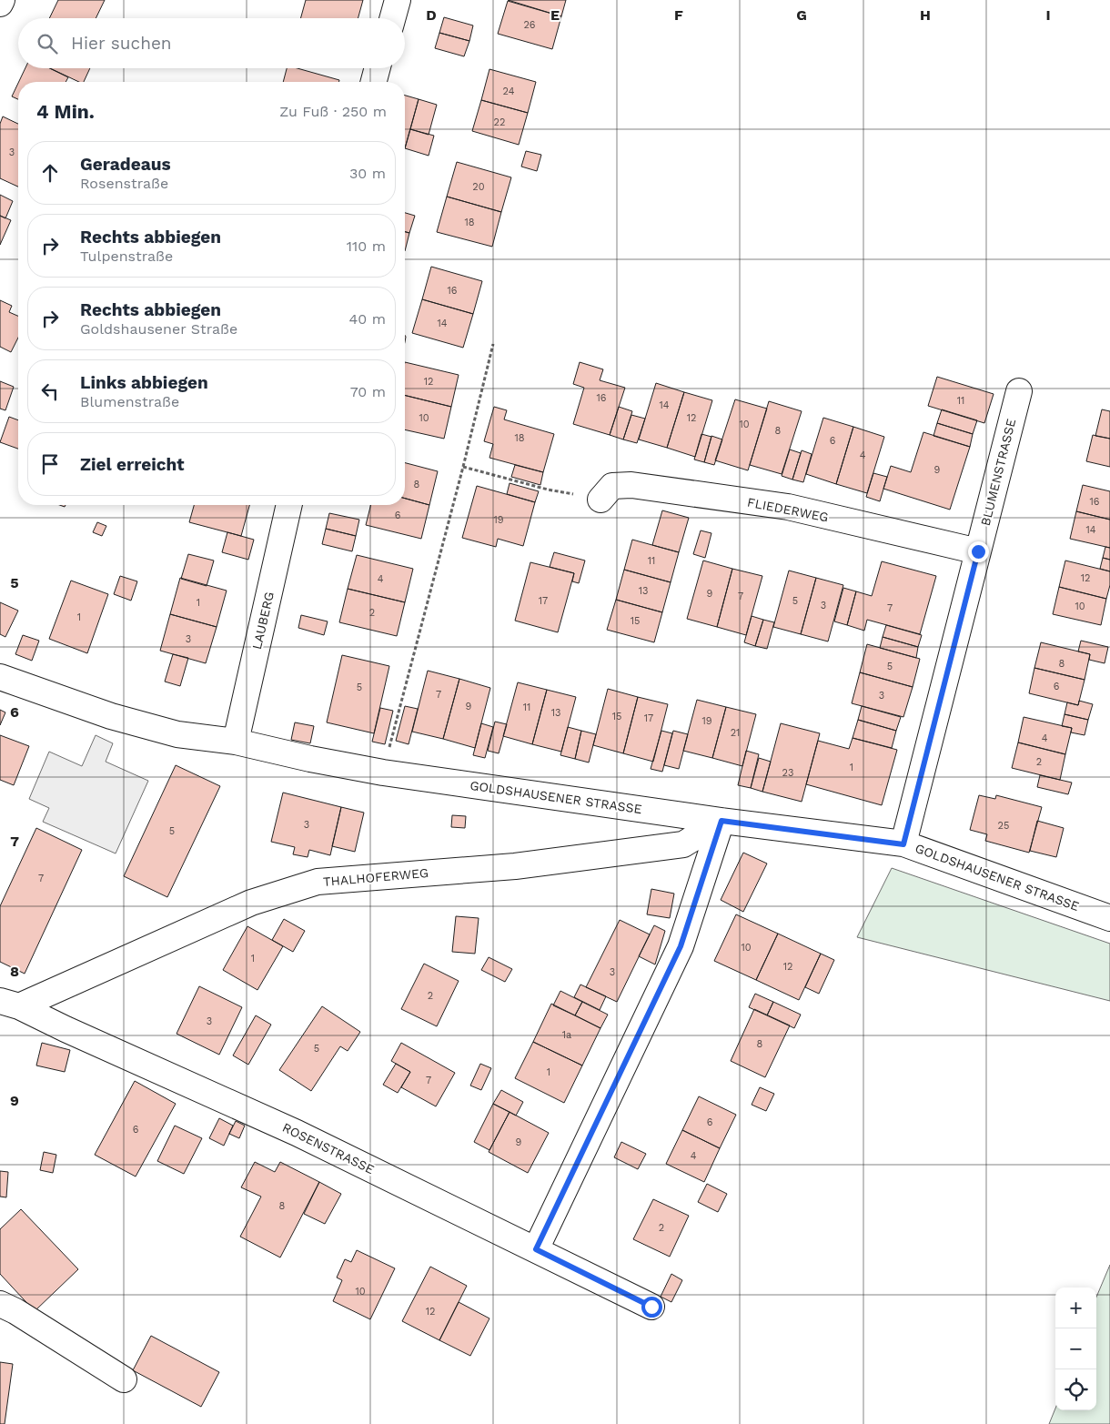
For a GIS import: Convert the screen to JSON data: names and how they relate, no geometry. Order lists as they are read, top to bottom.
{
  "streets": {
    "street": [
      "BLUMENSTRASSE",
      "FLIEDERWEG",
      "LAUBERG",
      "GOLDSHAUSENER STRASSE",
      "THALHOFERWEG",
      "ROSENSTRASSE"
    ]
  },
  "crossings": [
    ["BLUMENSTRASSE", "FLIEDERWEG"],
    ["BLUMENSTRASSE", "GOLDSHAUSENER STRASSE"],
    ["LAUBERG", "GOLDSHAUSENER STRASSE"],
    ["GOLDSHAUSENER STRASSE", "THALHOFERWEG"],
    ["THALHOFERWEG", "ROSENSTRASSE"]
  ],
  "house_numbers": [
    "26",
    "24",
    "22",
    "3",
    "20",
    "18",
    "16",
    "14",
    "12",
    "16",
    "11",
    "14",
    "10",
    "12",
    "10",
    "8",
    "18",
    "6",
    "4",
    "9",
    "8",
    "16",
    "6",
    "19",
    "14",
    "11",
    "12",
    "4",
    "13",
    "9",
    "7",
    "17",
    "5",
    "1",
    "3",
    "10",
    "7",
    "2",
    "1",
    "15",
    "3",
    "8",
    "5",
    "6",
    "5",
    "7",
    "3",
    "9",
    "11",
    "13",
    "15",
    "17",
    "19",
    "21",
    "4",
    "2",
    "1",
    "23",
    "3",
    "25",
    "5",
    "7",
    "10",
    "1",
    "12",
    "3",
    "2",
    "3",
    "1a",
    "8",
    "5",
    "1",
    "7",
    "6",
    "6",
    "9",
    "4",
    "8",
    "2",
    "10",
    "12"
  ],
  "page": {
    "search": "Hier suchen",
    "heading": ["4 Min.", "Zu Fuß · 250 m"],
    "list": [
      ["Geradeaus", "Rosenstraße", "30 m"],
      ["Rechts abbiegen", "Tulpenstraße", "110 m"],
      ["Rechts abbiegen", "Goldshausener Straße", "40 m"],
      ["Links abbiegen", "Blumenstraße", "70 m"],
      "Ziel erreicht"
    ],
    "map_buttons": ["+", "−"]
  },
  "grid": {
    "columns": [
      "D",
      "E",
      "F",
      "G",
      "H",
      "I"
    ],
    "rows": [
      "5",
      "6",
      "7",
      "8",
      "9"
    ]
  }
}
